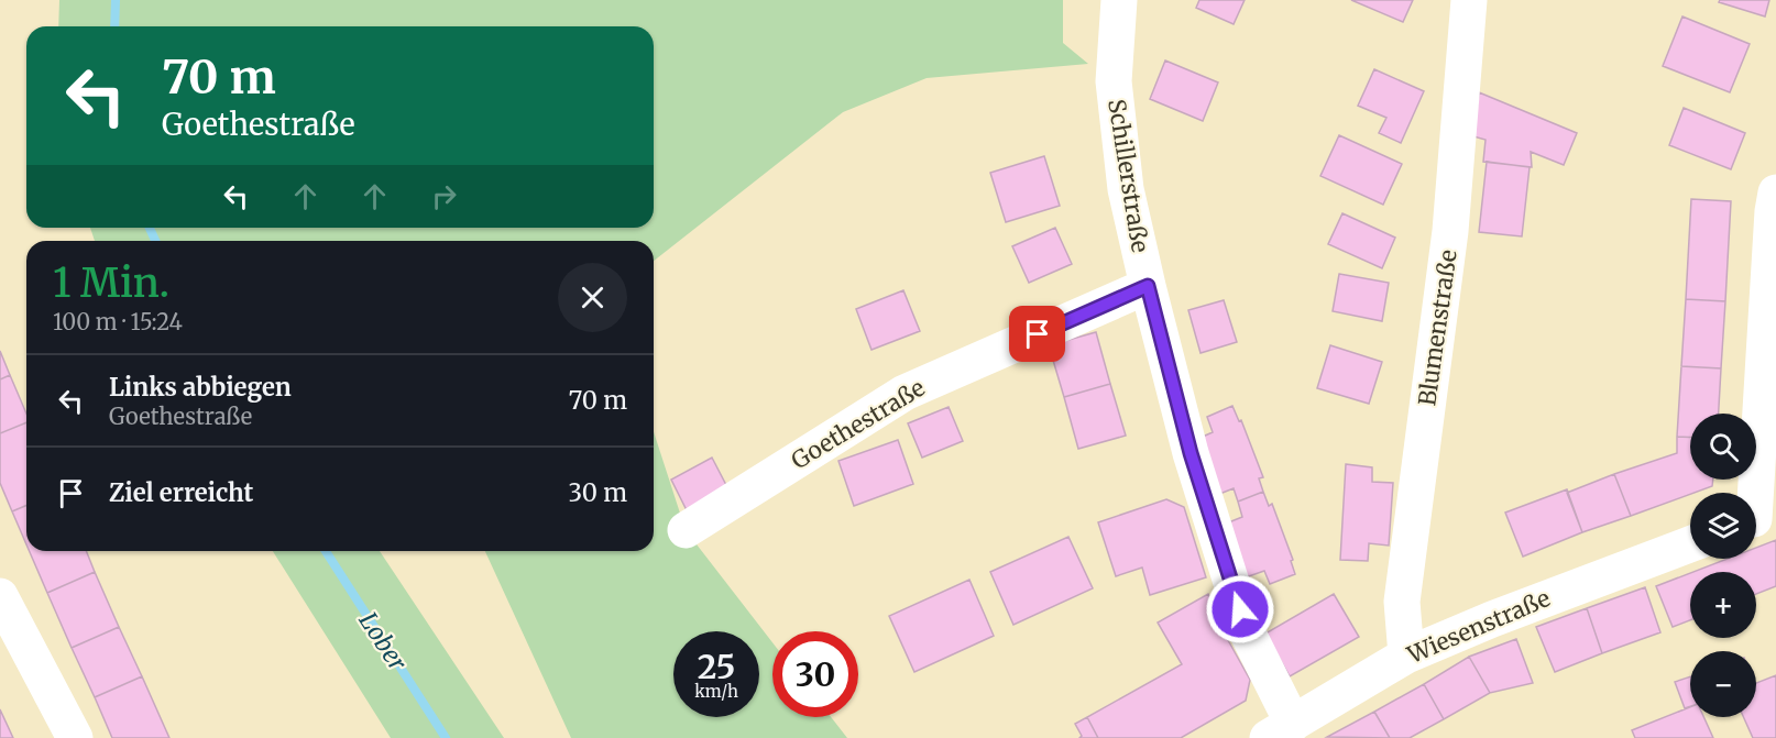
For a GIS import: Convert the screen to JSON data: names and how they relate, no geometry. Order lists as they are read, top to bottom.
{
  "streets": {
    "street": [
      "Schillerstraße",
      "Blumenstraße",
      "Goethestraße",
      "Wiesenstraße"
    ]
  },
  "crossings": [
    ["Schillerstraße", "Goethestraße"],
    ["Schillerstraße", "Wiesenstraße"],
    ["Blumenstraße", "Wiesenstraße"]
  ],
  "water": ["Lober"],
  "page": {
    "turn": ["70 m", "Goethestraße"],
    "heading": ["1 Min.", "100 m · 15:24"],
    "list": [
      {
        "name": "Links abbiegen",
        "note": "Goethestraße",
        "value": "70 m"
      },
      {
        "name": "Ziel erreicht",
        "value": "30 m"
      }
    ],
    "map_buttons": ["+", "−"],
    "speed": "25 km/h",
    "limit": "30"
  }
}
